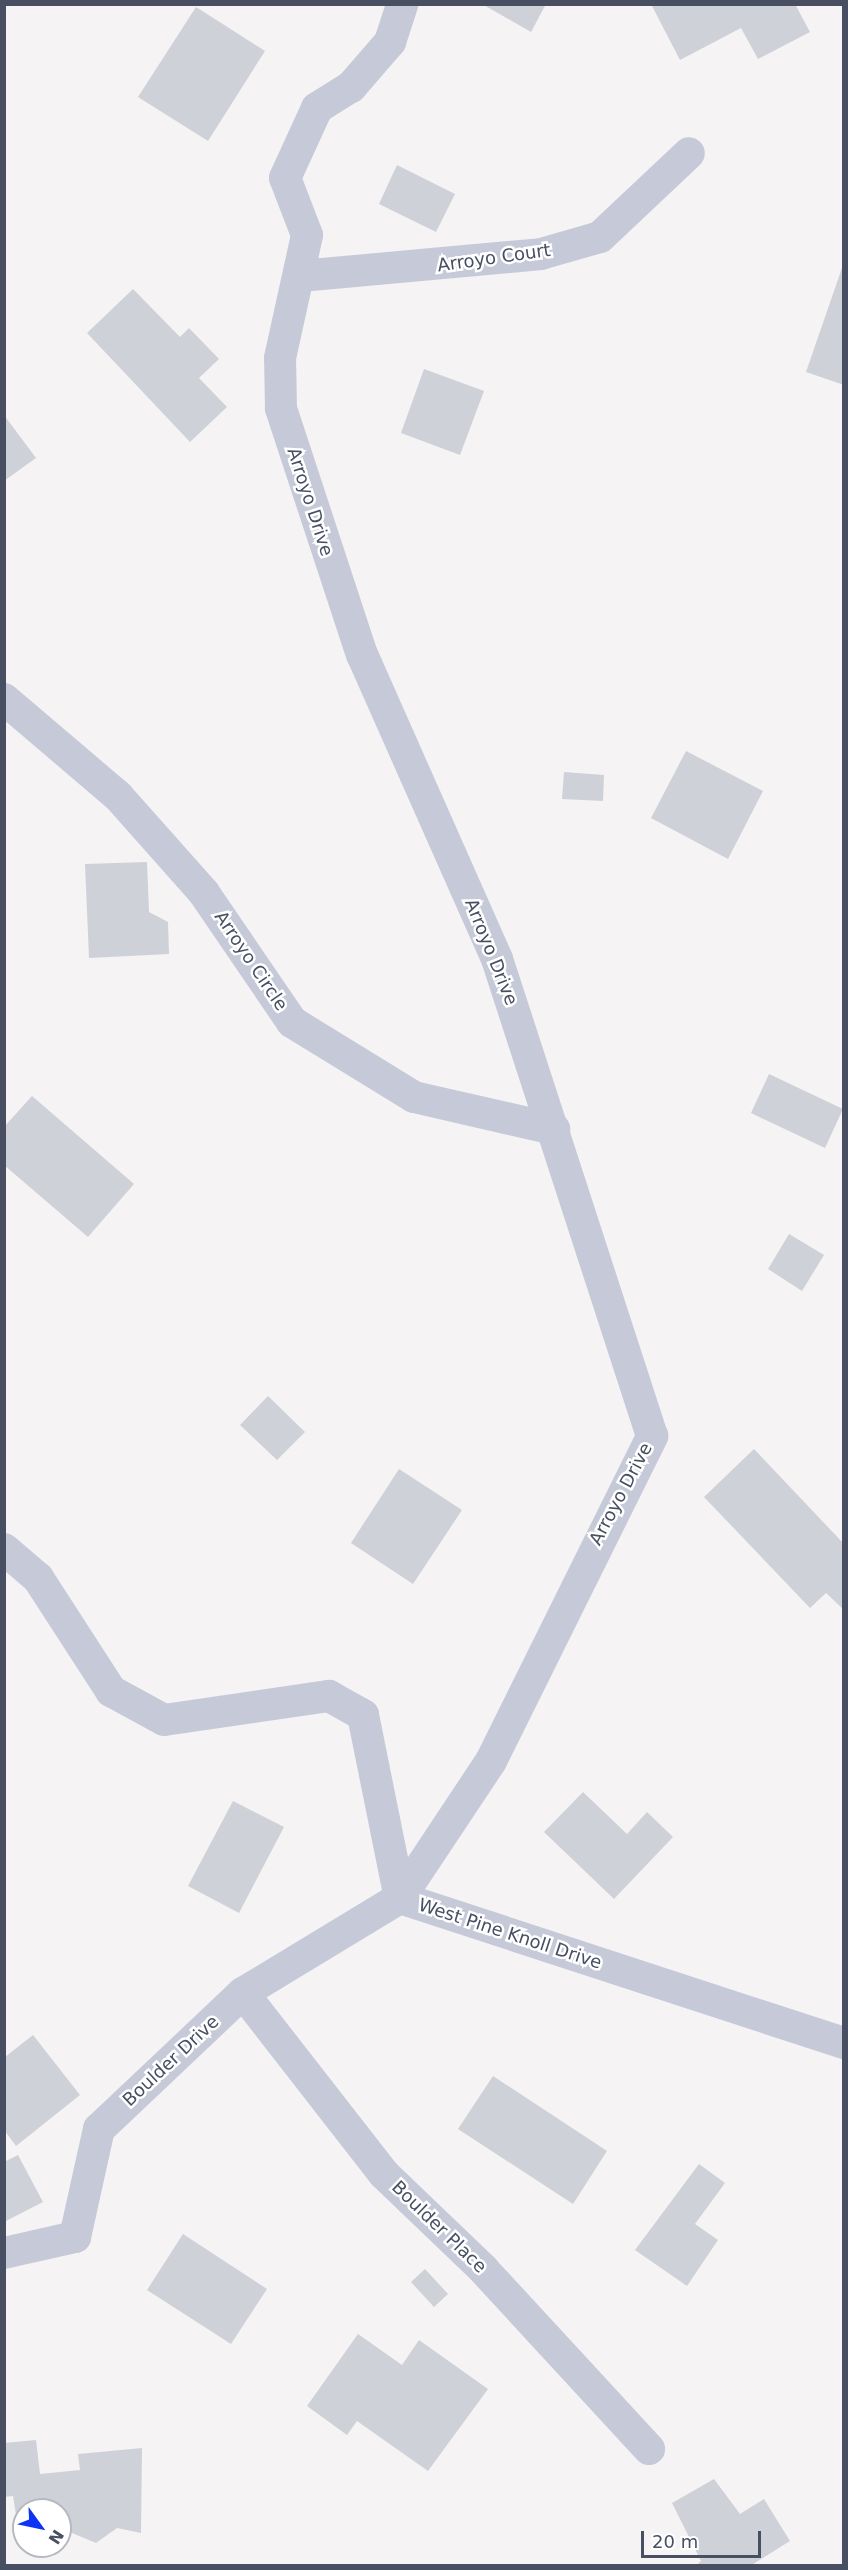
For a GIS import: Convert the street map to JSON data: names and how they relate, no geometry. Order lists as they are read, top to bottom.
{
  "streets": {
    "street": [
      "Arroyo Court",
      "Arroyo Drive",
      "Arroyo Circle",
      "West Pine Knoll Drive",
      "Boulder Drive",
      "Boulder Place"
    ]
  },
  "crossings": [
    ["Arroyo Court", "Arroyo Drive"],
    ["Arroyo Drive", "Arroyo Circle"],
    ["Arroyo Drive", "West Pine Knoll Drive"],
    ["Arroyo Drive", "Boulder Drive"],
    ["West Pine Knoll Drive", "Boulder Drive"],
    ["Boulder Drive", "Boulder Place"]
  ],
  "scale_bar": "20 m",
  "north": "bottom right"
}
